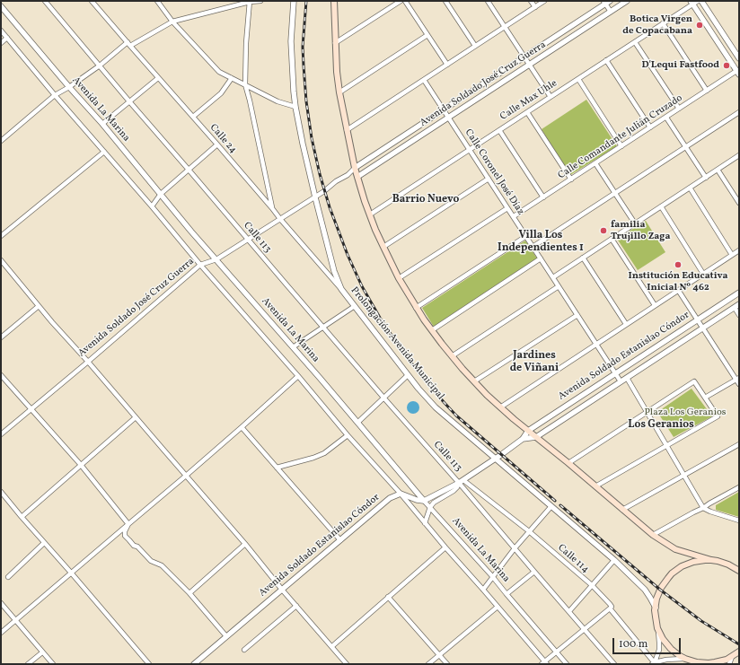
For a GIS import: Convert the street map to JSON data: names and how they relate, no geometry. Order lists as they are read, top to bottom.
{
  "streets": {
    "main road": ["Prolongación Avenida Municipal"],
    "street": [
      "Avenida Soldado José Cruz Guerra",
      "Calle Max Uhle",
      "Avenida La Marina",
      "Calle Comandante Julián Cruzado",
      "Calle 24",
      "Calle Coronel José Díaz",
      "Calle 113",
      "Avenida Soldado Estanislao Cóndor",
      "Calle 114"
    ]
  },
  "crossings": [
    ["Avenida Soldado José Cruz Guerra", "Avenida La Marina"],
    ["Avenida Soldado José Cruz Guerra", "Calle 24"],
    ["Avenida Soldado José Cruz Guerra", "Calle Coronel José Díaz"],
    ["Avenida Soldado José Cruz Guerra", "Calle 113"],
    ["Avenida Soldado José Cruz Guerra", "Prolongación Avenida Municipal"],
    ["Calle Max Uhle", "Calle Coronel José Díaz"],
    ["Calle Max Uhle", "Prolongación Avenida Municipal"],
    ["Avenida La Marina", "Avenida Soldado Estanislao Cóndor"],
    ["Calle Comandante Julián Cruzado", "Calle Coronel José Díaz"],
    ["Calle 24", "Prolongación Avenida Municipal"],
    ["Calle Coronel José Díaz", "Avenida Soldado Estanislao Cóndor"],
    ["Calle 113", "Avenida Soldado Estanislao Cóndor"],
    ["Calle 113", "Calle 114"],
    ["Prolongación Avenida Municipal", "Avenida Soldado Estanislao Cóndor"],
    ["Avenida Soldado Estanislao Cóndor", "Calle 114"]
  ],
  "districts": [
    "Barrio Nuevo",
    "Villa Los Independientes 1",
    "Jardines de Viñani",
    "Los Geranios"
  ],
  "parks": ["Plaza Los Geranios"],
  "places": [
    "Botica Virgen de Copacabana",
    "D'Lequi Fastfood",
    "familia Trujillo Zaga",
    "Institución Educativa Inicial Nº 462"
  ],
  "scale_bar": "100 m"
}
